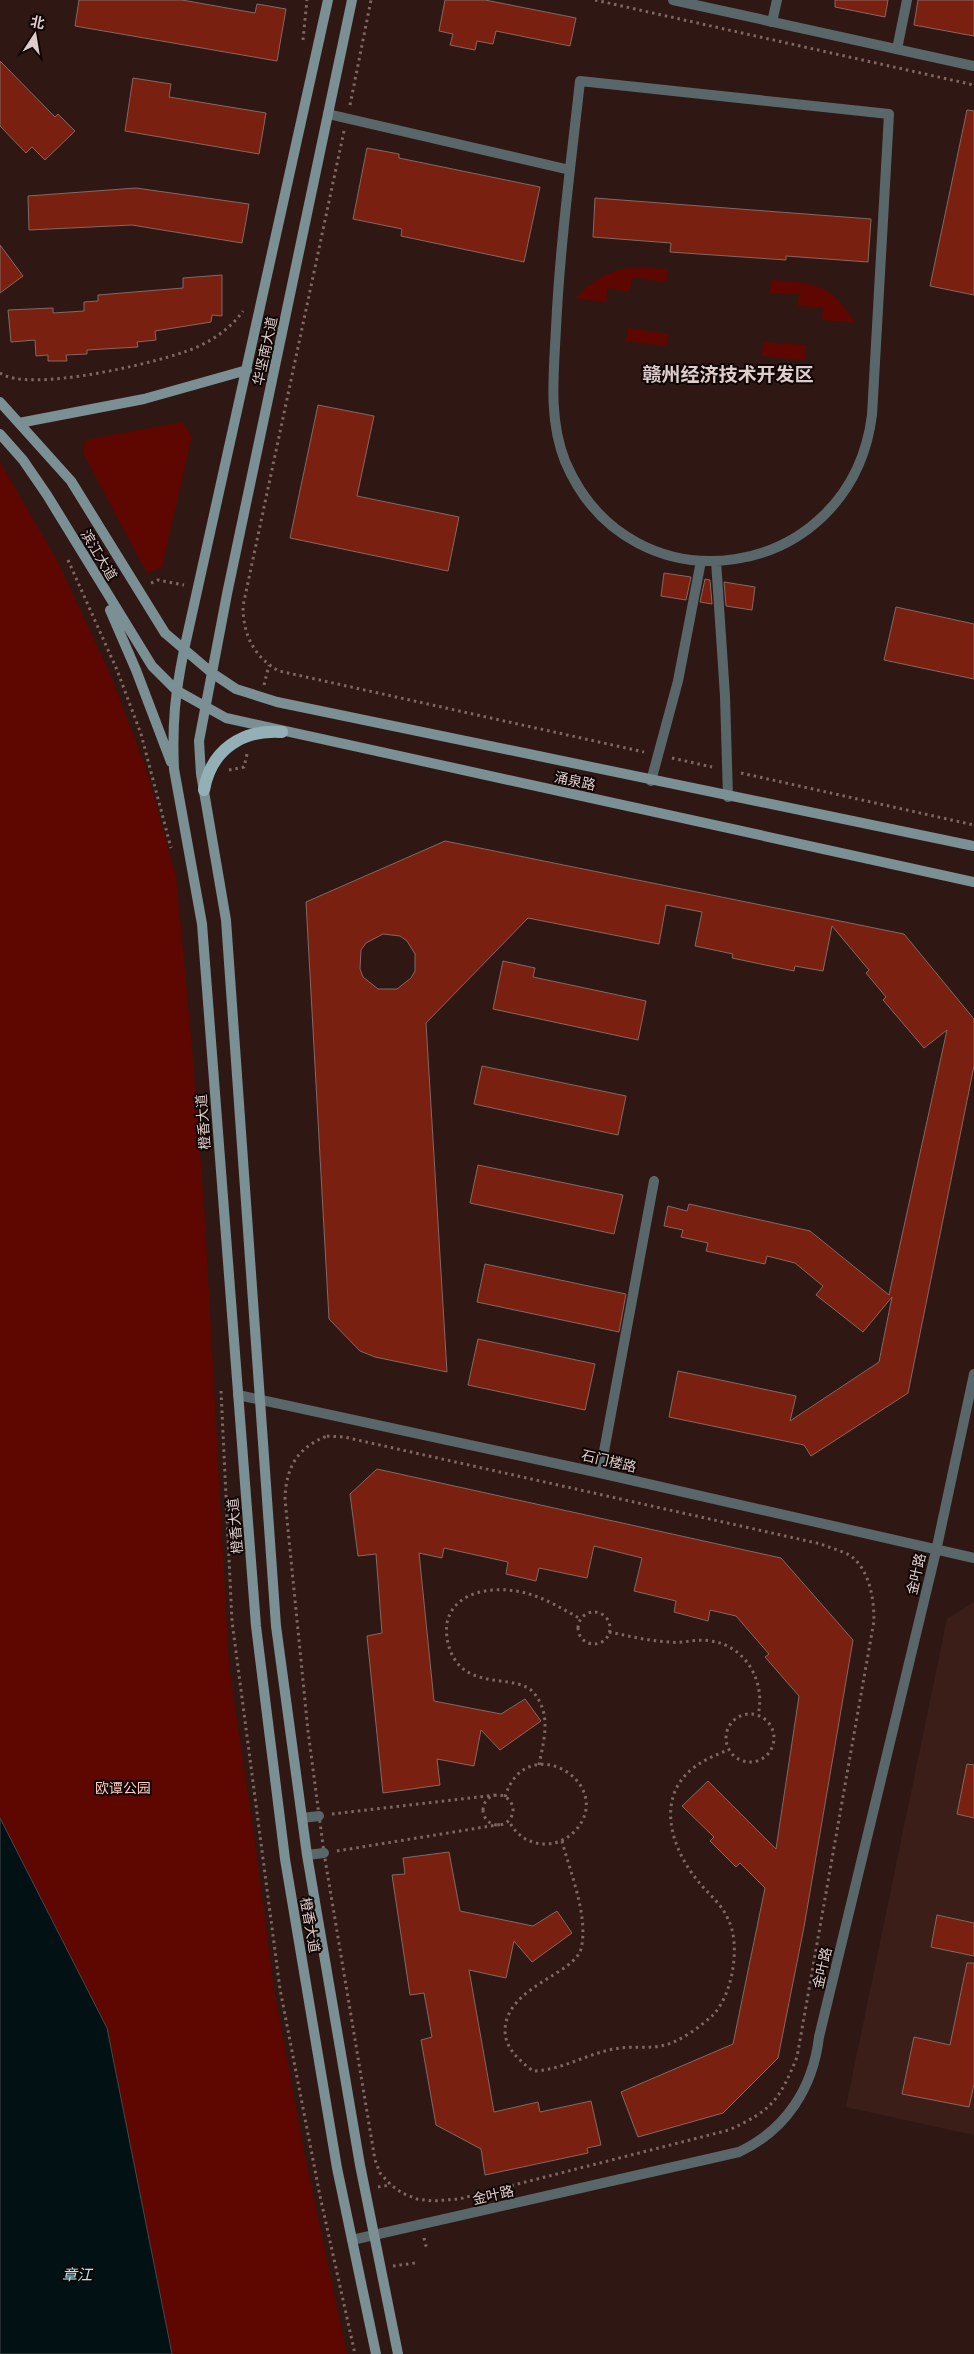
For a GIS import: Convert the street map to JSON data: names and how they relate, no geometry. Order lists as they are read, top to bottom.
{
  "streets": {
    "main road": [
      "华坚南大道",
      "滨江大道",
      "涌泉路",
      "橙香大道"
    ],
    "street": ["石门楼路", "金叶路"]
  },
  "crossings": [
    ["华坚南大道", "滨江大道"],
    ["华坚南大道", "涌泉路"],
    ["华坚南大道", "橙香大道"],
    ["滨江大道", "涌泉路"],
    ["滨江大道", "橙香大道"],
    ["涌泉路", "橙香大道"],
    ["橙香大道", "石门楼路"],
    ["橙香大道", "金叶路"],
    ["石门楼路", "金叶路"]
  ],
  "districts": ["赣州经济技术开发区"],
  "water": ["章江"],
  "parks": ["欧谭公园"],
  "north": "top"
}
